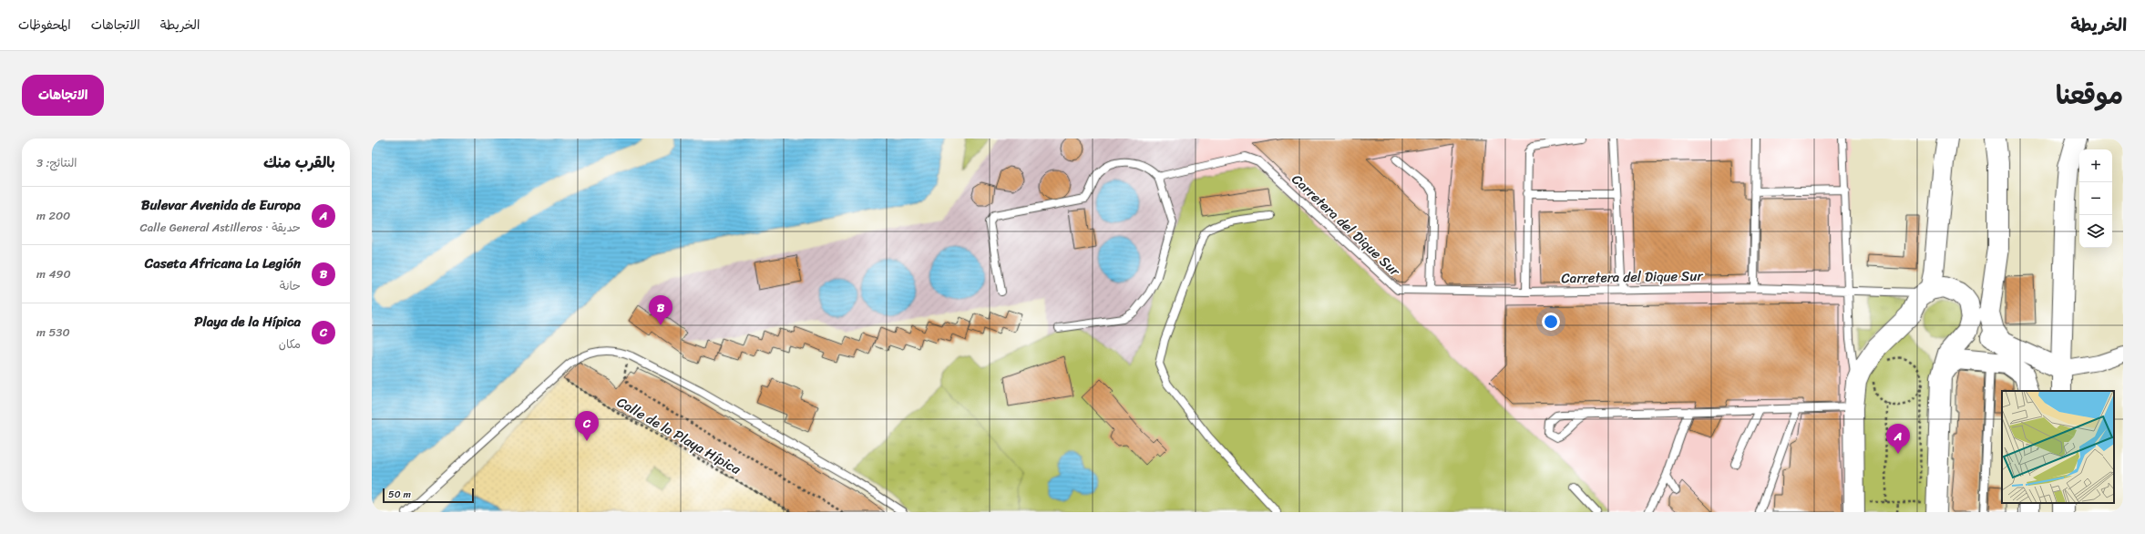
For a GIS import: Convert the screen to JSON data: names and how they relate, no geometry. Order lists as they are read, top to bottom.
{
  "streets": {
    "lane": ["Carretera del Dique Sur"],
    "path": ["Calle de la Playa Hípica"]
  },
  "scale_bar": "50 m",
  "page": {
    "header": "الخريطة",
    "nav": ["الخريطة", "الاتجاهات", "المحفوظات"],
    "title": "موقعنا",
    "buttons": "الاتجاهات",
    "heading": ["بالقرب منك", "النتائج: 3"],
    "map_buttons": ["+", "−"],
    "list": [
      {
        "mark": "A",
        "name": "Bulevar Avenida de Europa",
        "note": "حديقة · Calle General Astilleros",
        "value": "200 m"
      },
      {
        "mark": "B",
        "name": "Caseta Africana La Legión",
        "note": "حانة",
        "value": "490 m"
      },
      {
        "mark": "C",
        "name": "Playa de la Hípica",
        "note": "مكان",
        "value": "530 m"
      }
    ],
    "pins": ["B", "C", "A"],
    "scale": "50 m"
  }
}
